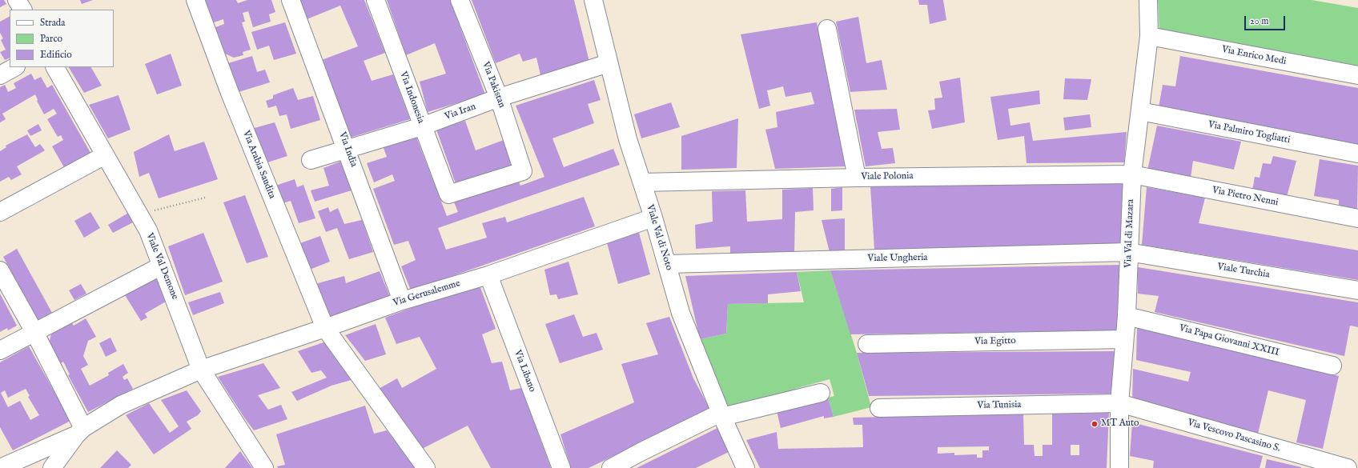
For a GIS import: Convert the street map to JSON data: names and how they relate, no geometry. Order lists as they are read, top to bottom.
{
  "streets": {
    "street": [
      "Via Enrico Medi",
      "Via Pakistan",
      "Via Indonesia",
      "Via Iran",
      "Via Palmiro Togliatti",
      "Via India",
      "Via Arabia Saudita",
      "Viale Polonia",
      "Via Pietro Nenni",
      "Via Val di Mazara",
      "Viale Val di Noto",
      "Viale Ungheria",
      "Viale Val Demone",
      "Viale Turchia",
      "Via Gerusalemme",
      "Via Papa Giovanni XXIII",
      "Via Egitto",
      "Via Libano",
      "Via Tunisia",
      "Via Vescovo Pascasino S."
    ]
  },
  "crossings": [
    ["Via Enrico Medi", "Via Val di Mazara"],
    ["Via Pakistan", "Via Indonesia"],
    ["Via Pakistan", "Via Iran"],
    ["Via Indonesia", "Via Iran"],
    ["Via Iran", "Via India"],
    ["Via Iran", "Viale Val di Noto"],
    ["Via Palmiro Togliatti", "Via Val di Mazara"],
    ["Via India", "Via Gerusalemme"],
    ["Via Arabia Saudita", "Via Gerusalemme"],
    ["Viale Polonia", "Via Pietro Nenni"],
    ["Viale Polonia", "Via Val di Mazara"],
    ["Viale Polonia", "Viale Val di Noto"],
    ["Via Pietro Nenni", "Via Val di Mazara"],
    ["Via Val di Mazara", "Viale Ungheria"],
    ["Via Val di Mazara", "Viale Turchia"],
    ["Via Val di Mazara", "Via Papa Giovanni XXIII"],
    ["Via Val di Mazara", "Via Egitto"],
    ["Via Val di Mazara", "Via Tunisia"],
    ["Via Val di Mazara", "Via Vescovo Pascasino S."],
    ["Viale Val di Noto", "Viale Ungheria"],
    ["Viale Val di Noto", "Via Gerusalemme"],
    ["Viale Ungheria", "Viale Turchia"],
    ["Viale Val Demone", "Via Gerusalemme"],
    ["Via Gerusalemme", "Via Libano"],
    ["Via Tunisia", "Via Vescovo Pascasino S."]
  ],
  "places": ["MT Auto"],
  "legend": ["Strada", "Parco", "Edificio"],
  "scale_bar": "20 m"
}
